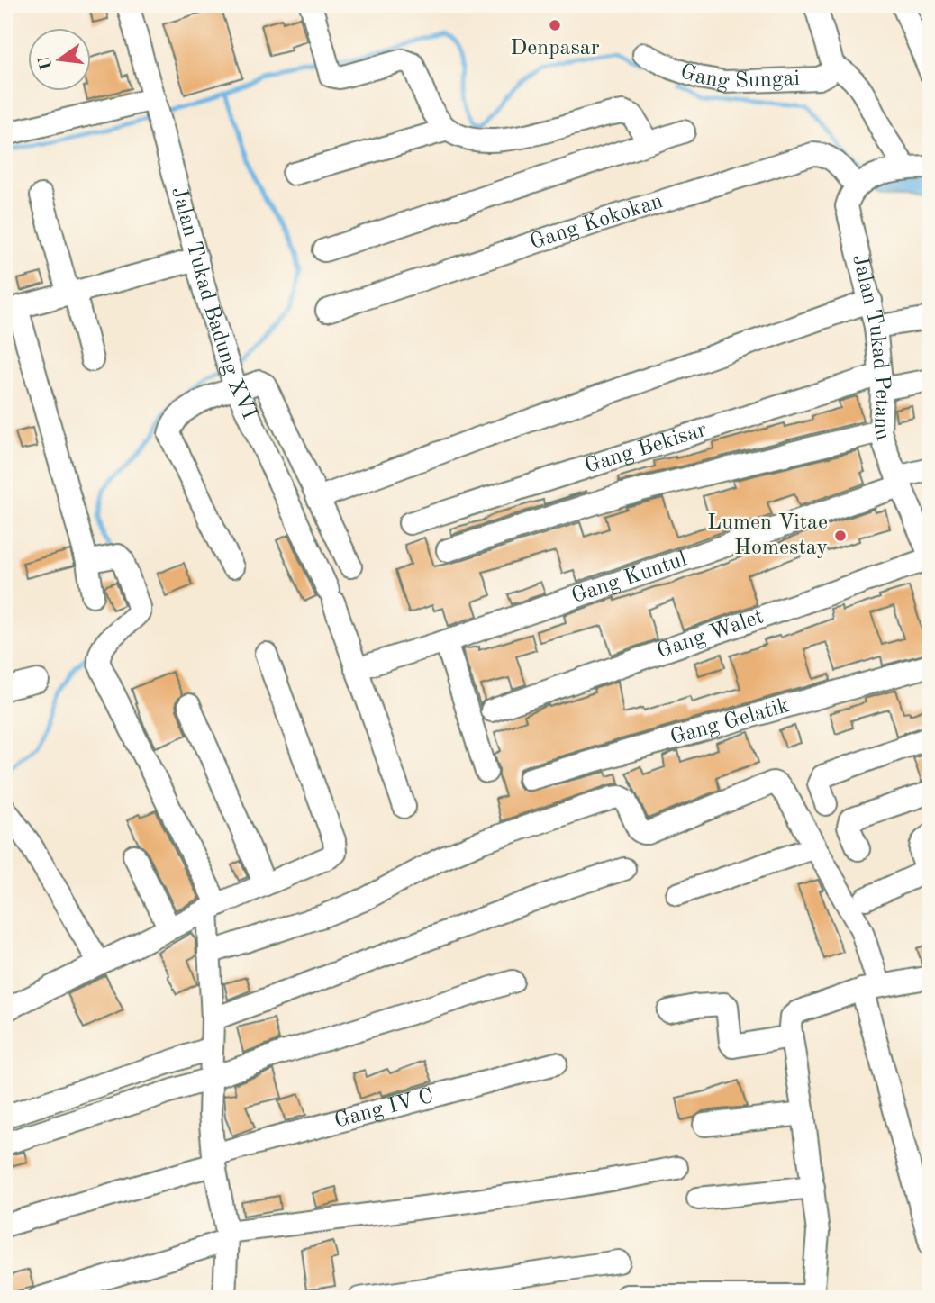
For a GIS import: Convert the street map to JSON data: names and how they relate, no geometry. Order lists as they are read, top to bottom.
{
  "streets": {
    "street": [
      "Gang Sungai",
      "Gang Kokokan",
      "Jalan Tukad Badung XVI",
      "Jalan Tukad Petanu",
      "Gang Bekisar",
      "Gang Kuntul",
      "Gang Walet",
      "Gang Gelatik",
      "Gang IV C"
    ]
  },
  "crossings": [
    ["Gang Kokokan", "Jalan Tukad Petanu"],
    ["Jalan Tukad Badung XVI", "Gang Kuntul"],
    ["Jalan Tukad Petanu", "Gang Bekisar"],
    ["Jalan Tukad Petanu", "Gang Kuntul"],
    ["Jalan Tukad Petanu", "Gang Walet"]
  ],
  "places": ["Denpasar", "Lumen Vitae Homestay"],
  "north": "left"
}
